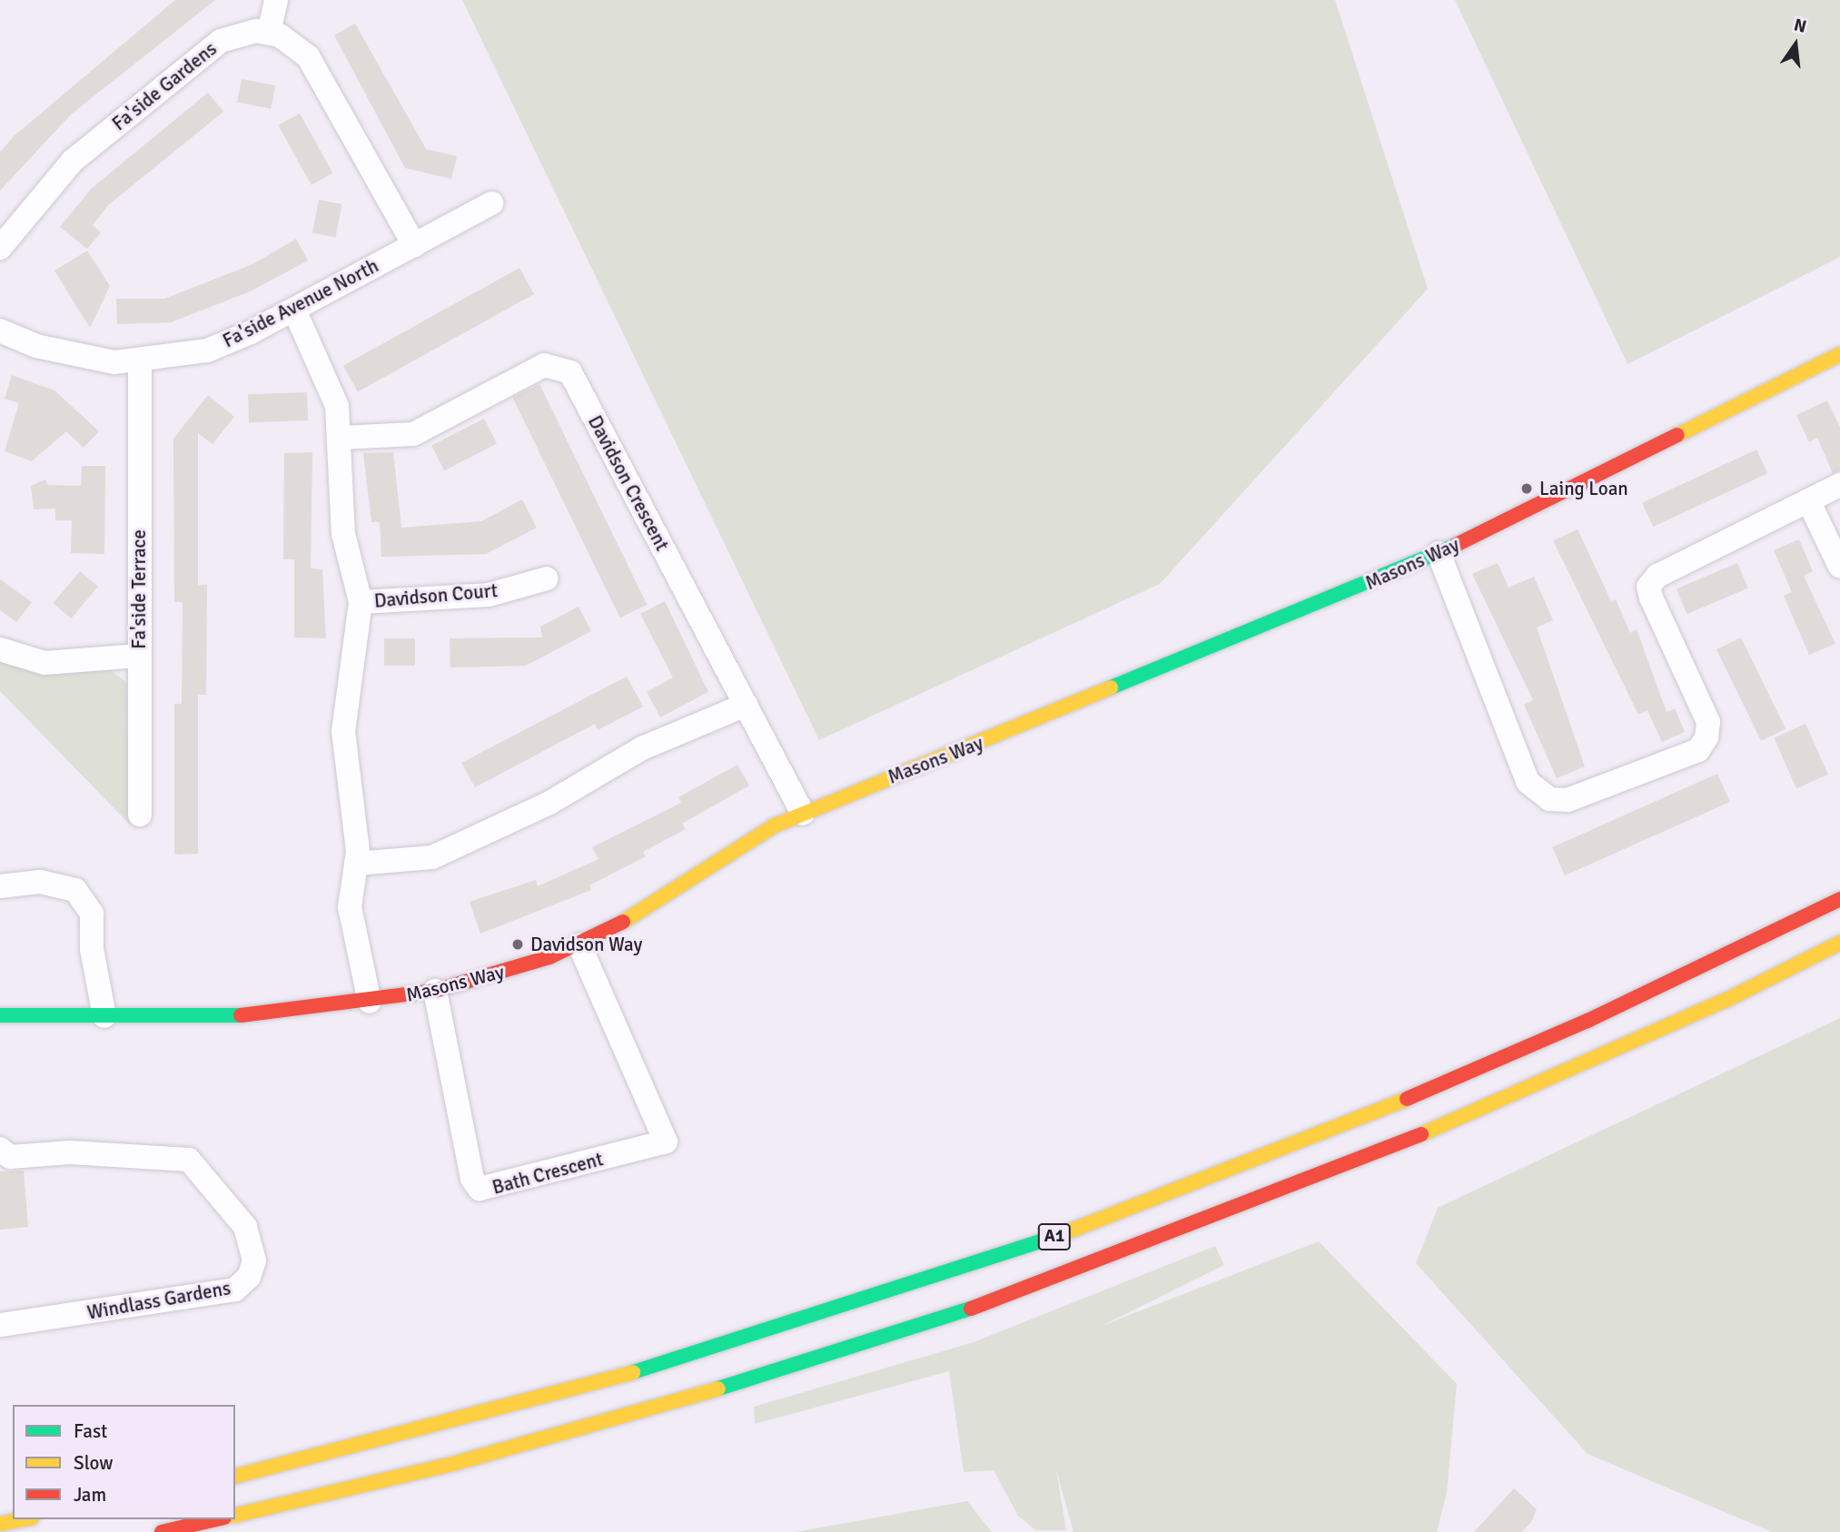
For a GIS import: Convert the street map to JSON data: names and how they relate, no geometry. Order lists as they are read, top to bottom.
{
  "streets": {
    "main road": ["Masons Way", "A1"],
    "street": [
      "Fa'side Gardens",
      "Fa'side Avenue North",
      "Davidson Crescent",
      "Fa'side Terrace",
      "Davidson Court",
      "Bath Crescent",
      "Windlass Gardens"
    ]
  },
  "crossings": [
    ["Fa'side Avenue North", "Fa'side Terrace"],
    ["Davidson Crescent", "Masons Way"],
    ["Masons Way", "Bath Crescent"]
  ],
  "places": ["Laing Loan", "Davidson Way"],
  "legend": ["Fast", "Slow", "Jam"],
  "north": "top"
}
